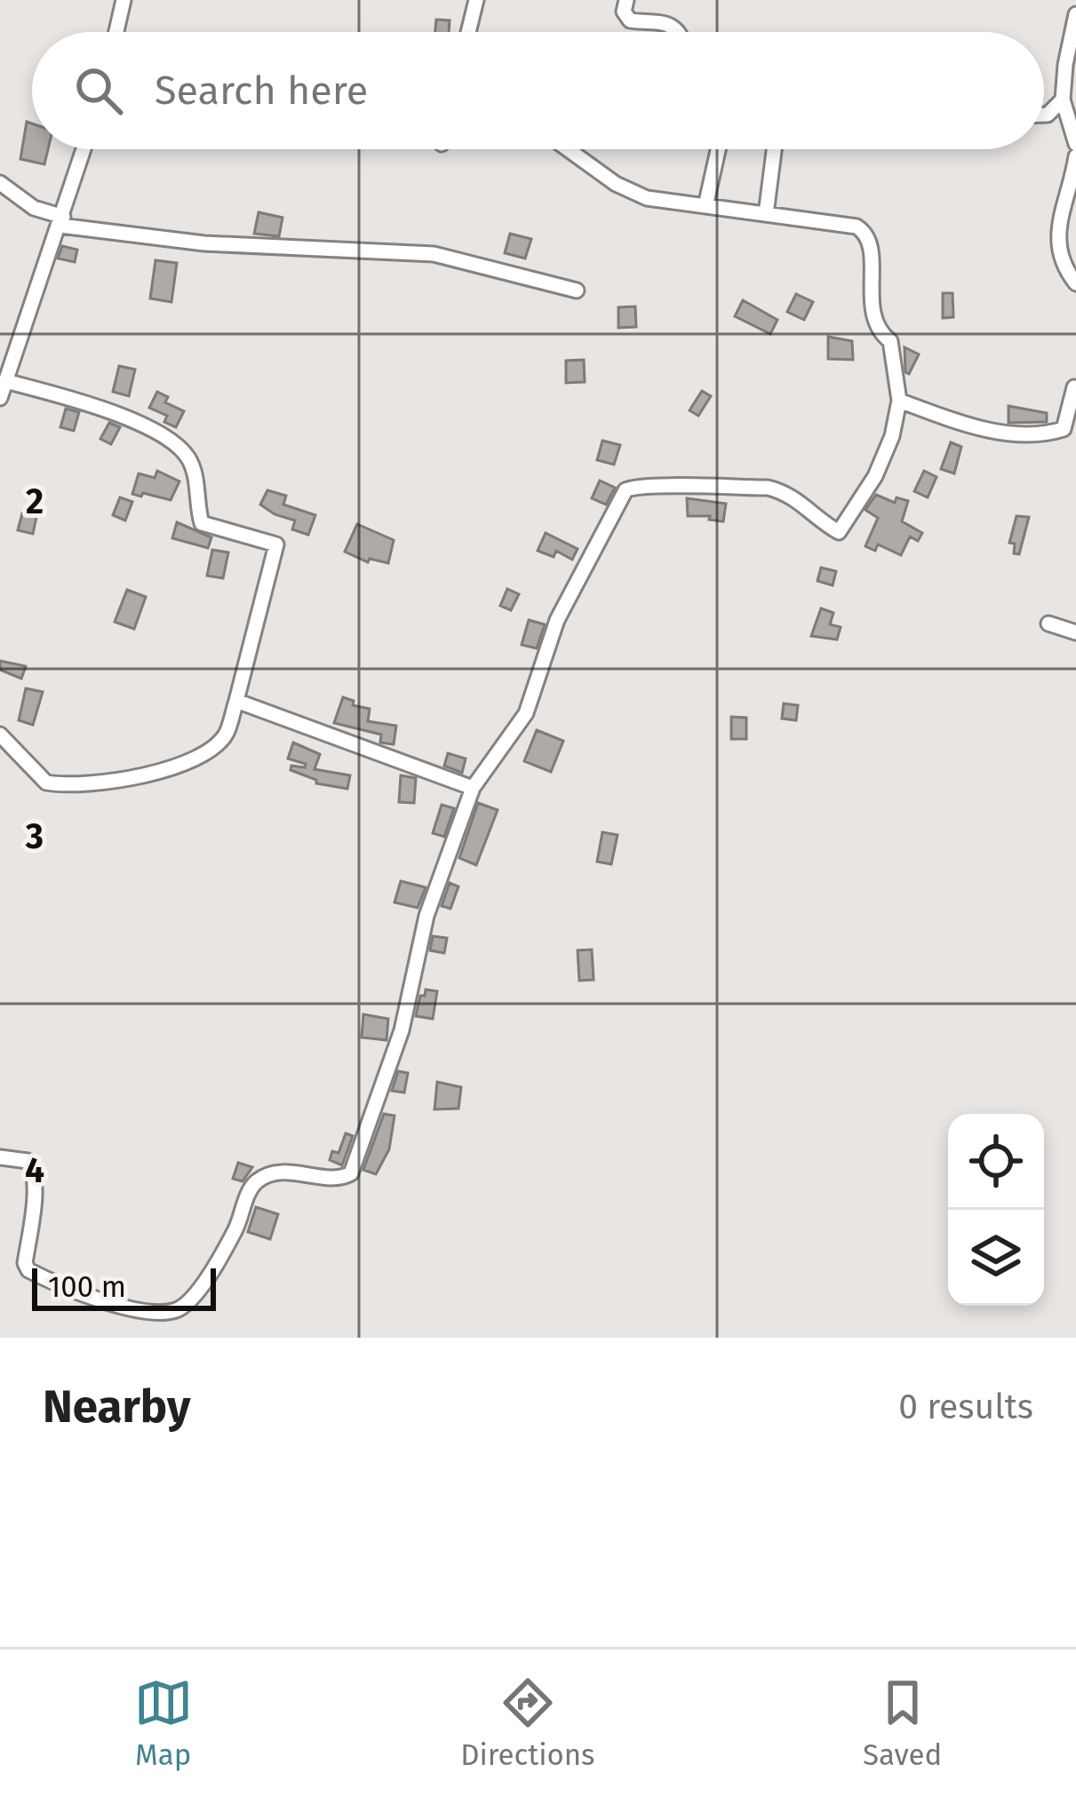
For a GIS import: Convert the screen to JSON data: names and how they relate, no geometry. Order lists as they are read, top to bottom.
{
  "scale_bar": "100 m",
  "page": {
    "search": "Search here",
    "scale": "100 m",
    "heading": ["Nearby", "0 results"],
    "nav": ["Map", "Directions", "Saved"]
  },
  "grid": {
    "rows": ["2", "3", "4"]
  }
}
